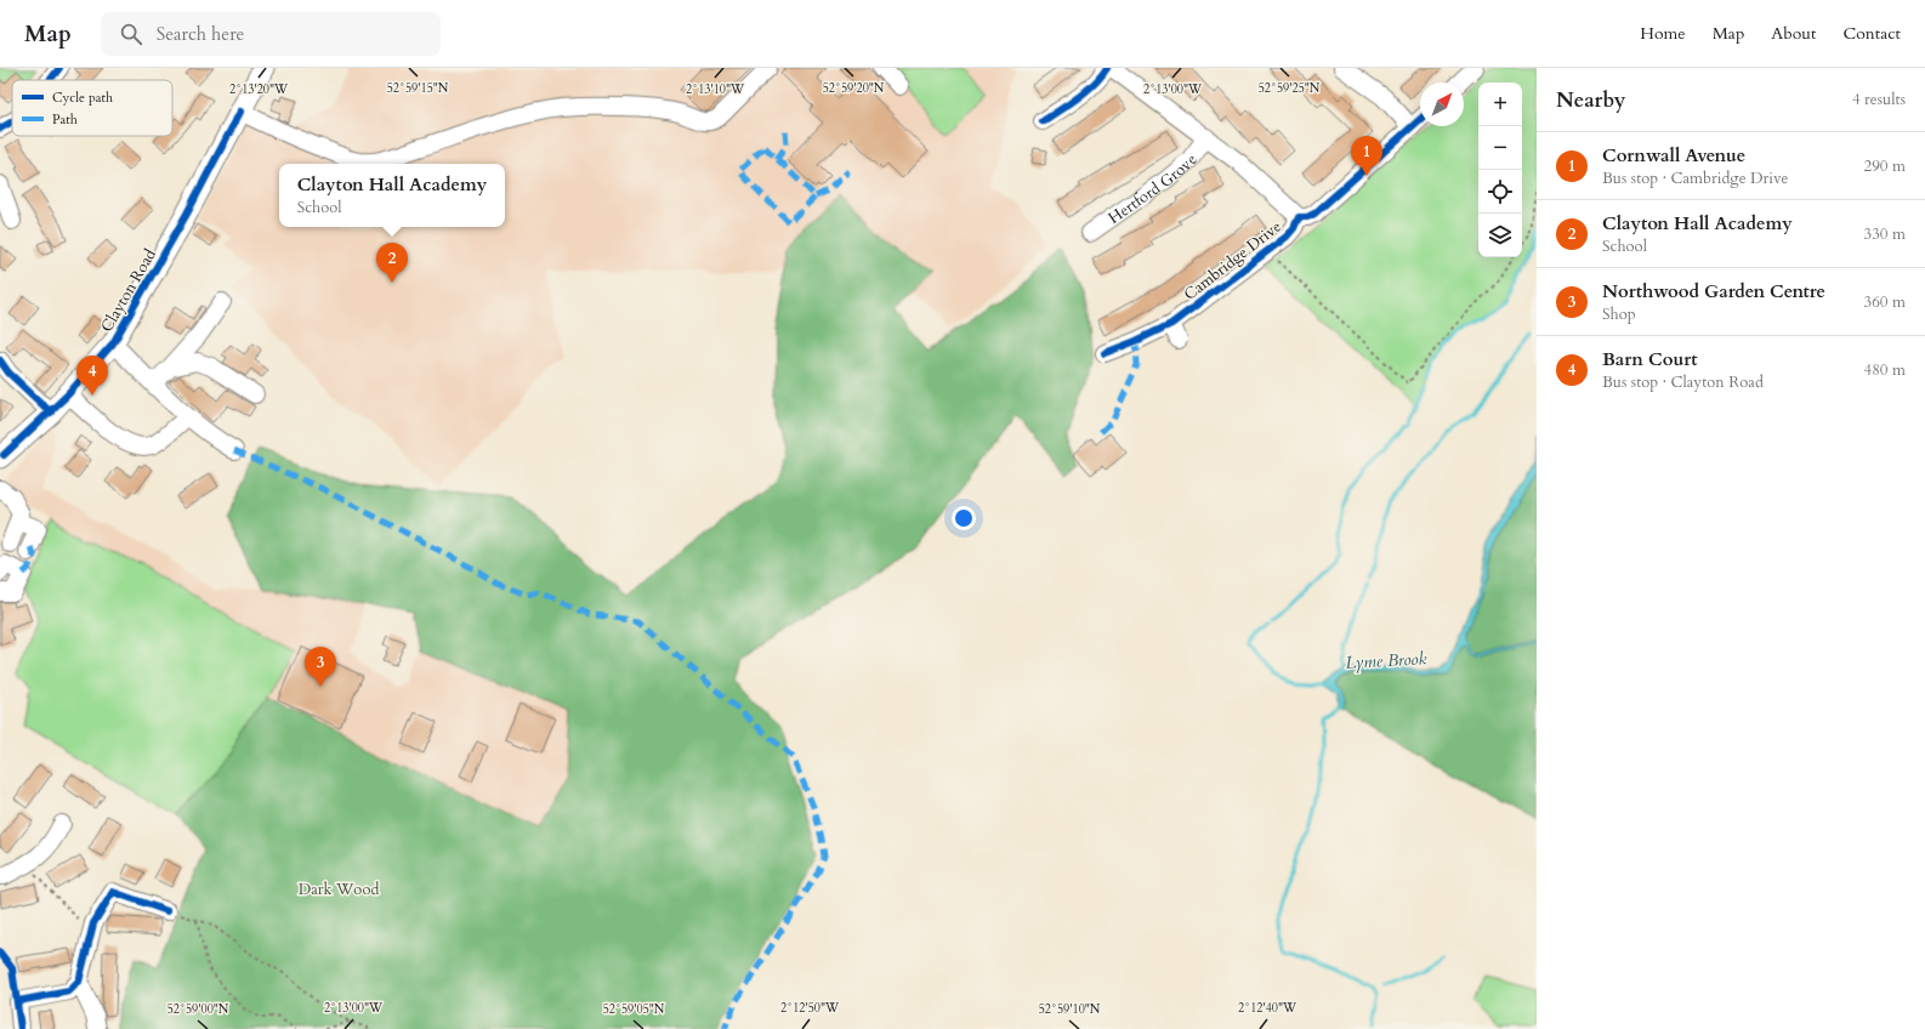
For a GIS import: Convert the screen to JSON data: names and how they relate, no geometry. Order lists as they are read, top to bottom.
{
  "streets": {
    "main road": ["Clayton Road"],
    "street": ["Hertford Grove", "Cambridge Drive"]
  },
  "water": ["Lyme Brook"],
  "parks": ["Dark Wood"],
  "legend": ["Cycle path", "Path"],
  "north": "top right",
  "page": {
    "header": "Map",
    "search": "Search here",
    "nav": [
      "Home",
      "Map",
      "About",
      "Contact"
    ],
    "heading": ["Nearby", "4 results"],
    "map_buttons": ["+", "−"],
    "list": [
      {
        "mark": "1",
        "name": "Cornwall Avenue",
        "note": "Bus stop · Cambridge Drive",
        "value": "290 m"
      },
      {
        "mark": "2",
        "name": "Clayton Hall Academy",
        "note": "School",
        "value": "330 m"
      },
      {
        "mark": "3",
        "name": "Northwood Garden Centre",
        "note": "Shop",
        "value": "360 m"
      },
      {
        "mark": "4",
        "name": "Barn Court",
        "note": "Bus stop · Clayton Road",
        "value": "480 m"
      }
    ],
    "pins": [
      "1",
      "2",
      "4",
      "3"
    ],
    "popup": ["Clayton Hall Academy", "School"]
  },
  "coordinates": [
    "52°59'15\"N",
    "52°59'20\"N",
    "52°59'25\"N",
    "2°13'20\"W",
    "2°13'10\"W",
    "2°13'00\"W",
    "2°12'50\"W",
    "2°12'40\"W",
    "52°59'00\"N",
    "52°59'05\"N",
    "52°59'10\"N"
  ]
}
